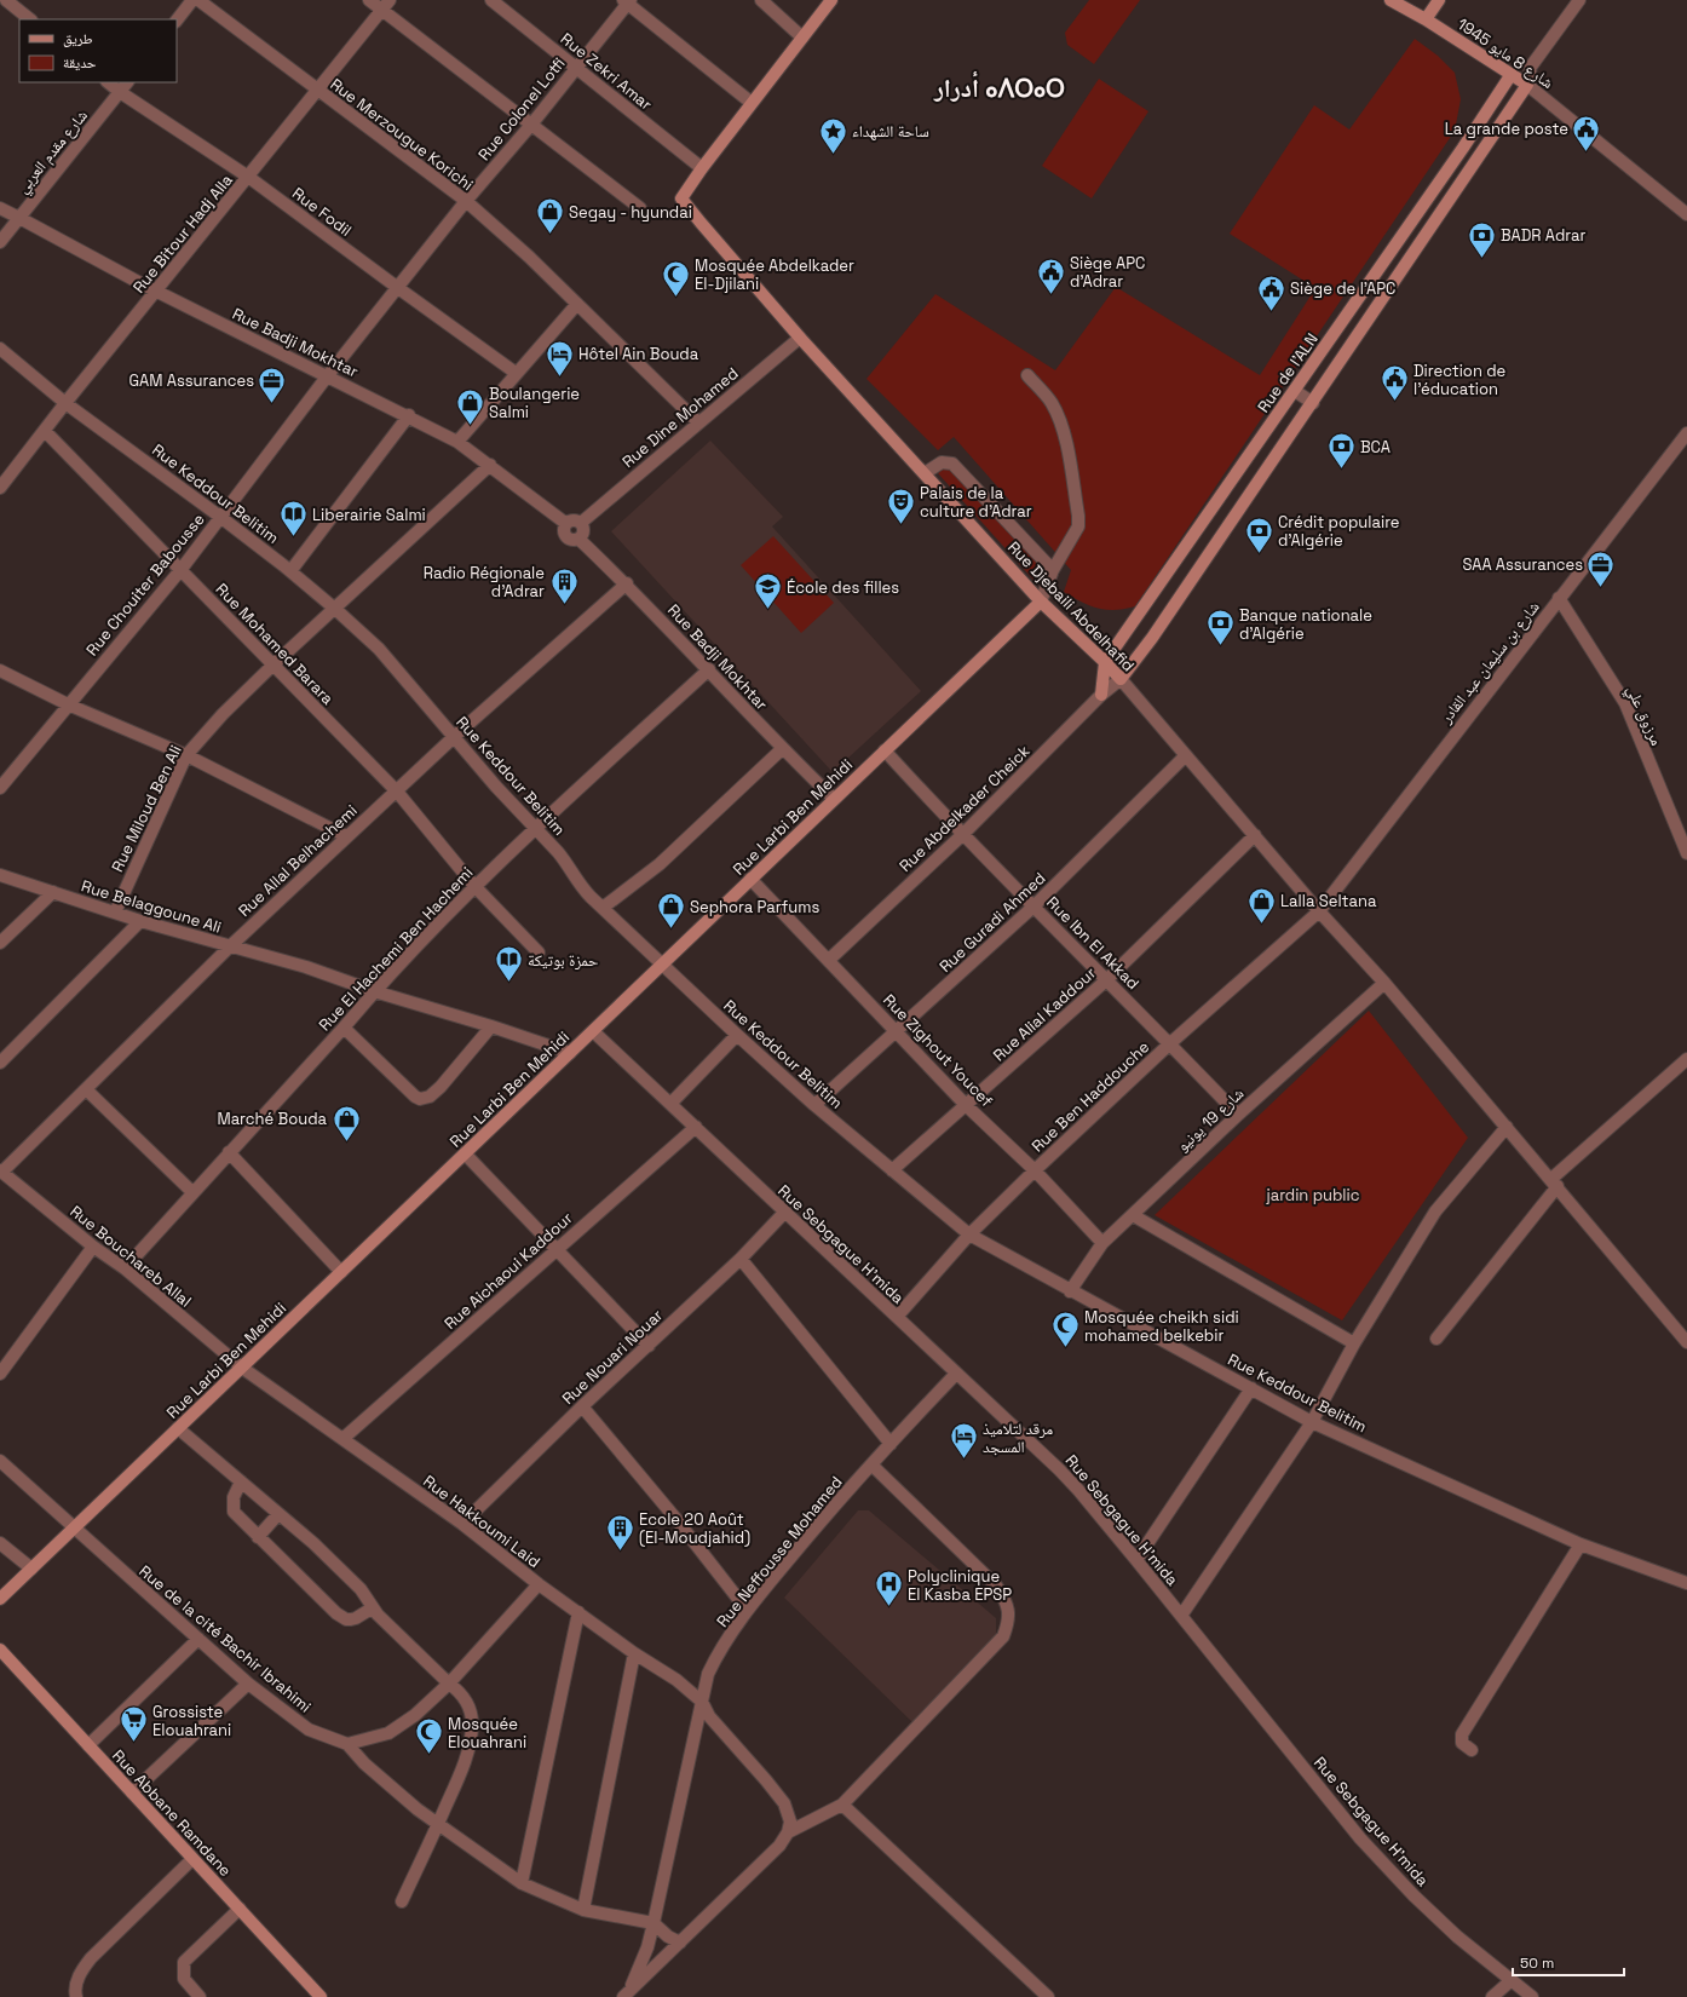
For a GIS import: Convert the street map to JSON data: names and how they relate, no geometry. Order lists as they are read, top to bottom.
{
  "streets": {
    "street": [
      "شارع 8 مايو 1945",
      "Rue Zekri Amar",
      "Rue Colonel Lotfi",
      "Rue Merzougue Korichi",
      "شارع مقدم العربي",
      "Rue Fodil",
      "Rue Bitour Hadj Alla",
      "Rue Badji Mokhtar",
      "Rue de l'ALN",
      "Rue Dine Mohamed",
      "Rue Keddour Belitim",
      "Rue Chouiter Babousse",
      "Rue Djebaili Abdelhafid",
      "Rue Mohamed Barara",
      "شارع بن سليمان عبد القادر",
      "مرزوق علي",
      "Rue Miloud Ben Ali",
      "Rue Abdelkader Cheick",
      "Rue Larbi Ben Mehidi",
      "Rue Allal Belhachemi",
      "Rue Belaggoune Ali",
      "Rue Guradi Ahmed",
      "Rue Ibn El Akkad",
      "Rue El Hachemi Ben Hachemi",
      "Rue Alial Kaddour",
      "Rue Zighout Youcef",
      "Rue Ben Haddouche",
      "شارع 19 يونيو",
      "Rue Sebgague H'mida",
      "Rue Bouchareb Allal",
      "Rue Aichaoui Kaddour",
      "Rue Nouari Nouar",
      "Rue Hakkoumi Laid",
      "Rue Neffousse Mohamed",
      "Rue de la cité Bachir Ibrahimi",
      "Rue Abbane Ramdane"
    ]
  },
  "crossings": [
    ["شارع 8 مايو 1945", "Rue de l'ALN"],
    ["Rue Zekri Amar", "Rue Colonel Lotfi"],
    ["Rue Zekri Amar", "Rue Djebaili Abdelhafid"],
    ["Rue Colonel Lotfi", "Rue Merzougue Korichi"],
    ["Rue Colonel Lotfi", "Rue Fodil"],
    ["Rue Colonel Lotfi", "Rue Badji Mokhtar"],
    ["Rue Colonel Lotfi", "Rue Chouiter Babousse"],
    ["Rue Merzougue Korichi", "Rue Bitour Hadj Alla"],
    ["Rue Merzougue Korichi", "Rue Dine Mohamed"],
    ["شارع مقدم العربي", "Rue Fodil"],
    ["شارع مقدم العربي", "Rue Badji Mokhtar"],
    ["Rue Fodil", "Rue Bitour Hadj Alla"],
    ["Rue Bitour Hadj Alla", "Rue Badji Mokhtar"],
    ["Rue Bitour Hadj Alla", "Rue Keddour Belitim"],
    ["Rue Bitour Hadj Alla", "Rue Mohamed Barara"],
    ["Rue Badji Mokhtar", "Rue Dine Mohamed"],
    ["Rue Badji Mokhtar", "Rue Chouiter Babousse"],
    ["Rue Badji Mokhtar", "Rue Miloud Ben Ali"],
    ["Rue Badji Mokhtar", "Rue Larbi Ben Mehidi"],
    ["Rue Badji Mokhtar", "Rue Allal Belhachemi"],
    ["Rue Badji Mokhtar", "Rue El Hachemi Ben Hachemi"],
    ["Rue de l'ALN", "Rue Djebaili Abdelhafid"],
    ["Rue de l'ALN", "Rue Abdelkader Cheick"],
    ["Rue Dine Mohamed", "Rue Djebaili Abdelhafid"],
    ["Rue Keddour Belitim", "Rue Chouiter Babousse"],
    ["Rue Keddour Belitim", "Rue Miloud Ben Ali"],
    ["Rue Keddour Belitim", "Rue Larbi Ben Mehidi"],
    ["Rue Keddour Belitim", "Rue Allal Belhachemi"],
    ["Rue Keddour Belitim", "Rue Guradi Ahmed"],
    ["Rue Keddour Belitim", "Rue El Hachemi Ben Hachemi"],
    ["Rue Keddour Belitim", "Rue Alial Kaddour"],
    ["Rue Keddour Belitim", "Rue Ben Haddouche"],
    ["Rue Keddour Belitim", "شارع 19 يونيو"],
    ["Rue Chouiter Babousse", "Rue Mohamed Barara"],
    ["Rue Djebaili Abdelhafid", "شارع بن سليمان عبد القادر"],
    ["Rue Djebaili Abdelhafid", "Rue Abdelkader Cheick"],
    ["Rue Djebaili Abdelhafid", "Rue Larbi Ben Mehidi"],
    ["Rue Djebaili Abdelhafid", "Rue Guradi Ahmed"],
    ["Rue Djebaili Abdelhafid", "Rue Alial Kaddour"],
    ["Rue Djebaili Abdelhafid", "Rue Ben Haddouche"],
    ["Rue Djebaili Abdelhafid", "شارع 19 يونيو"],
    ["Rue Mohamed Barara", "Rue Miloud Ben Ali"],
    ["Rue Mohamed Barara", "Rue Allal Belhachemi"],
    ["Rue Mohamed Barara", "Rue El Hachemi Ben Hachemi"],
    ["شارع بن سليمان عبد القادر", "مرزوق علي"],
    ["شارع بن سليمان عبد القادر", "Rue Ben Haddouche"],
    ["Rue Miloud Ben Ali", "Rue Belaggoune Ali"],
    ["Rue Abdelkader Cheick", "Rue Ibn El Akkad"],
    ["Rue Abdelkader Cheick", "Rue Zighout Youcef"],
    ["Rue Larbi Ben Mehidi", "Rue Belaggoune Ali"],
    ["Rue Larbi Ben Mehidi", "Rue Ibn El Akkad"],
    ["Rue Larbi Ben Mehidi", "Rue Zighout Youcef"],
    ["Rue Larbi Ben Mehidi", "Rue Sebgague H'mida"],
    ["Rue Larbi Ben Mehidi", "Rue Bouchareb Allal"],
    ["Rue Larbi Ben Mehidi", "Rue Hakkoumi Laid"],
    ["Rue Larbi Ben Mehidi", "Rue de la cité Bachir Ibrahimi"],
    ["Rue Allal Belhachemi", "Rue Belaggoune Ali"],
    ["Rue Allal Belhachemi", "Rue Bouchareb Allal"],
    ["Rue Belaggoune Ali", "Rue El Hachemi Ben Hachemi"],
    ["Rue Guradi Ahmed", "Rue Ibn El Akkad"],
    ["Rue Guradi Ahmed", "Rue Zighout Youcef"],
    ["Rue Ibn El Akkad", "Rue Alial Kaddour"],
    ["Rue Ibn El Akkad", "Rue Ben Haddouche"],
    ["Rue Ibn El Akkad", "شارع 19 يونيو"],
    ["Rue El Hachemi Ben Hachemi", "Rue Bouchareb Allal"],
    ["Rue Alial Kaddour", "Rue Zighout Youcef"],
    ["Rue Zighout Youcef", "Rue Ben Haddouche"],
    ["Rue Zighout Youcef", "شارع 19 يونيو"],
    ["Rue Ben Haddouche", "Rue Sebgague H'mida"],
    ["Rue Sebgague H'mida", "Rue Aichaoui Kaddour"],
    ["Rue Sebgague H'mida", "Rue Nouari Nouar"],
    ["Rue Sebgague H'mida", "Rue Neffousse Mohamed"],
    ["Rue Bouchareb Allal", "Rue Hakkoumi Laid"],
    ["Rue Aichaoui Kaddour", "Rue Hakkoumi Laid"],
    ["Rue Nouari Nouar", "Rue Hakkoumi Laid"],
    ["Rue Hakkoumi Laid", "Rue Neffousse Mohamed"]
  ],
  "districts": ["أدرار ⴰⴷⵔⴰⵔ"],
  "parks": ["jardin public"],
  "places": {
    "public building": [
      "La grande poste",
      "Siège APC d'Adrar",
      "Siège de l'APC",
      "Direction de l'éducation"
    ],
    "place": ["ساحة الشهداء"],
    "shop": [
      "Segay - hyundai",
      "Boulangerie Salmi",
      "Lalla Seltana",
      "Sephora Parfums",
      "Marché Bouda"
    ],
    "bank": [
      "BADR Adrar",
      "BCA",
      "Crédit populaire d'Algérie",
      "Banque nationale d'Algérie"
    ],
    "mosque": ["Mosquée Abdelkader El-Djilani", "Mosquée cheikh sidi mohamed belkebir", "Mosquée Elouahrani"],
    "hotel": ["Hôtel Ain Bouda", "مرقد لتلاميذ المسجد"],
    "office": ["GAM Assurances", "SAA Assurances"],
    "theatre": ["Palais de la culture d'Adrar"],
    "library": ["Liberairie Salmi", "حمزة بوتيكة"],
    "building": ["Radio Régionale d'Adrar", "Ecole 20 Août (El-Moudjahid)"],
    "school or university": ["École des filles"],
    "hospital": ["Polyclinique El Kasba EPSP"],
    "supermarket": ["Grossiste Elouahrani"]
  },
  "legend": ["طريق", "حديقة"],
  "scale_bar": "50 m"
}
